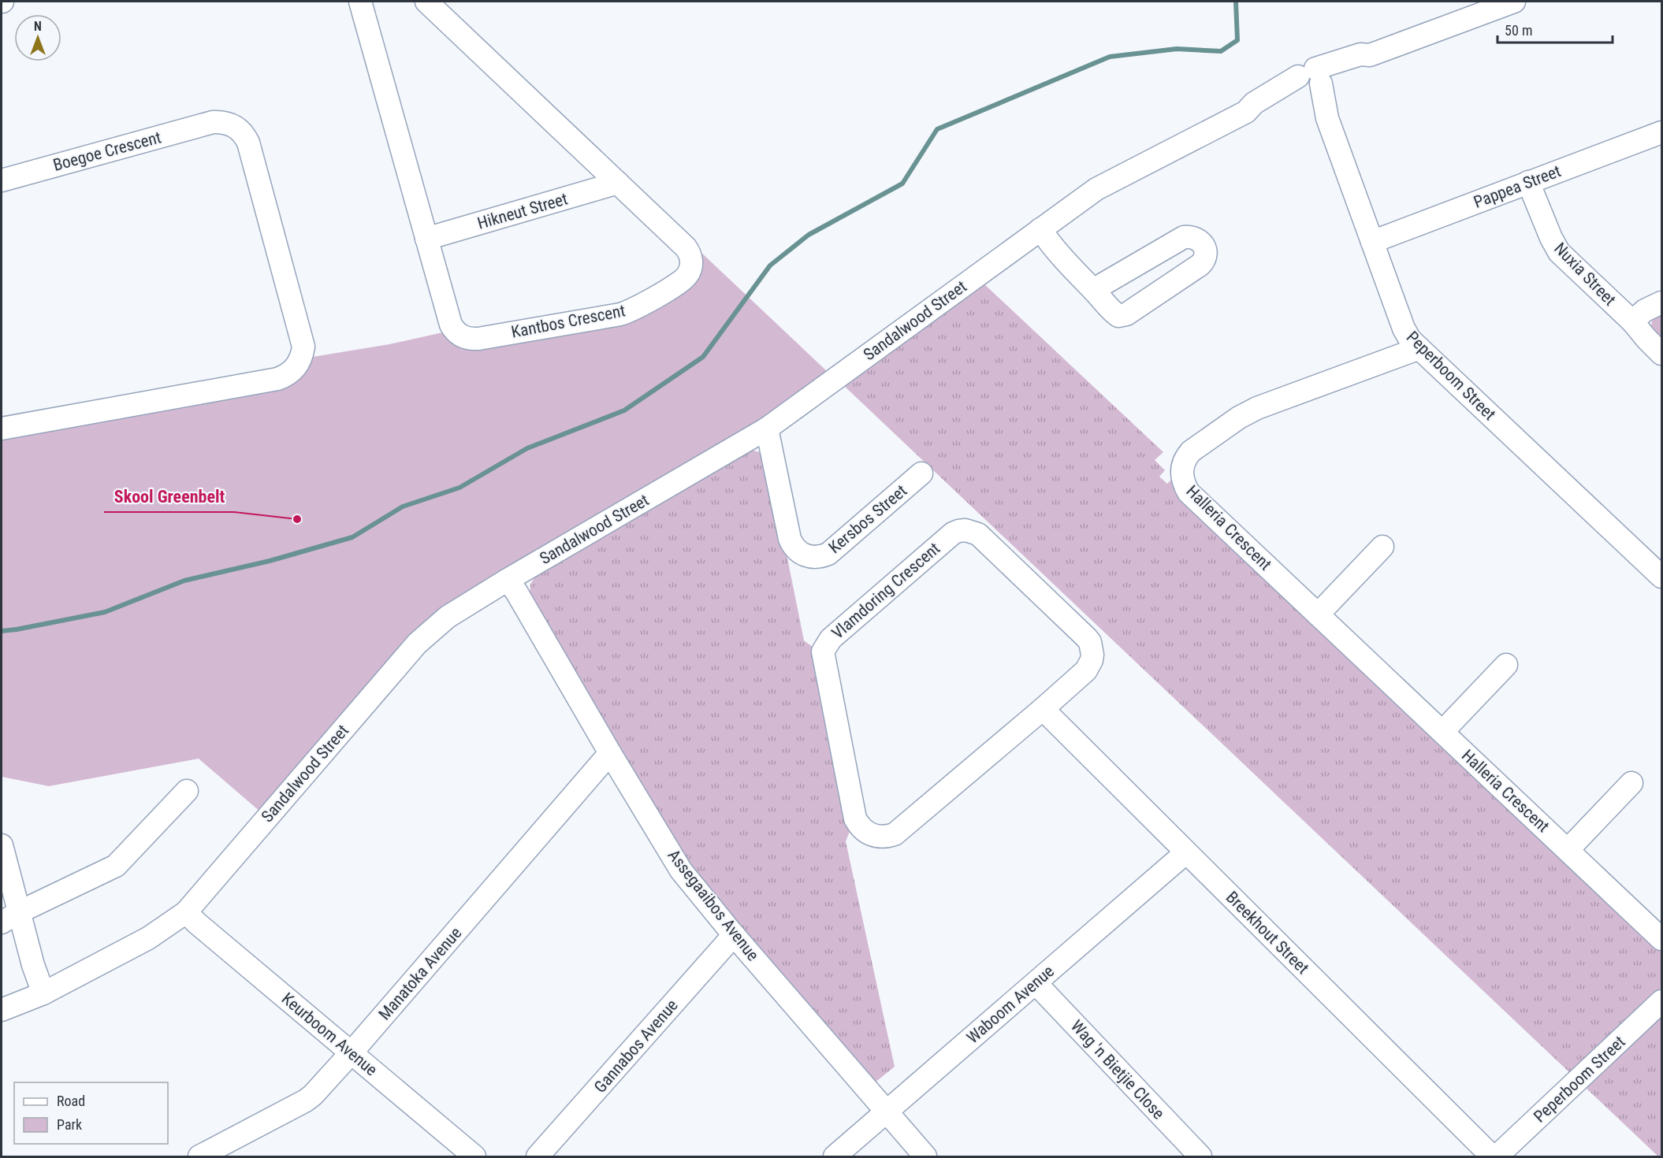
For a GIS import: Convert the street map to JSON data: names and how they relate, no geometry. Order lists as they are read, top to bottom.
{
  "streets": {
    "street": [
      "Boegoe Crescent",
      "Pappea Street",
      "Hikneut Street",
      "Nuxia Street",
      "Sandalwood Street",
      "Kantbos Crescent",
      "Peperboom Street",
      "Kersbos Street",
      "Halleria Crescent",
      "Vlamdoring Crescent",
      "Assegaaibos Avenue",
      "Breekhout Street",
      "Manatoka Avenue",
      "Waboom Avenue",
      "Keurboom Avenue",
      "Gannabos Avenue",
      "Wag 'n Bietjie Close"
    ]
  },
  "crossings": [
    ["Pappea Street", "Nuxia Street"],
    ["Pappea Street", "Peperboom Street"],
    ["Hikneut Street", "Kantbos Crescent"],
    ["Sandalwood Street", "Peperboom Street"],
    ["Sandalwood Street", "Kersbos Street"],
    ["Sandalwood Street", "Assegaaibos Avenue"],
    ["Sandalwood Street", "Keurboom Avenue"],
    ["Peperboom Street", "Halleria Crescent"],
    ["Vlamdoring Crescent", "Breekhout Street"],
    ["Assegaaibos Avenue", "Manatoka Avenue"],
    ["Assegaaibos Avenue", "Waboom Avenue"],
    ["Assegaaibos Avenue", "Gannabos Avenue"],
    ["Breekhout Street", "Waboom Avenue"],
    ["Manatoka Avenue", "Keurboom Avenue"],
    ["Waboom Avenue", "Wag 'n Bietjie Close"]
  ],
  "places": ["Skool Greenbelt"],
  "legend": ["Road", "Park"],
  "scale_bar": "50 m",
  "north": "top"
}
